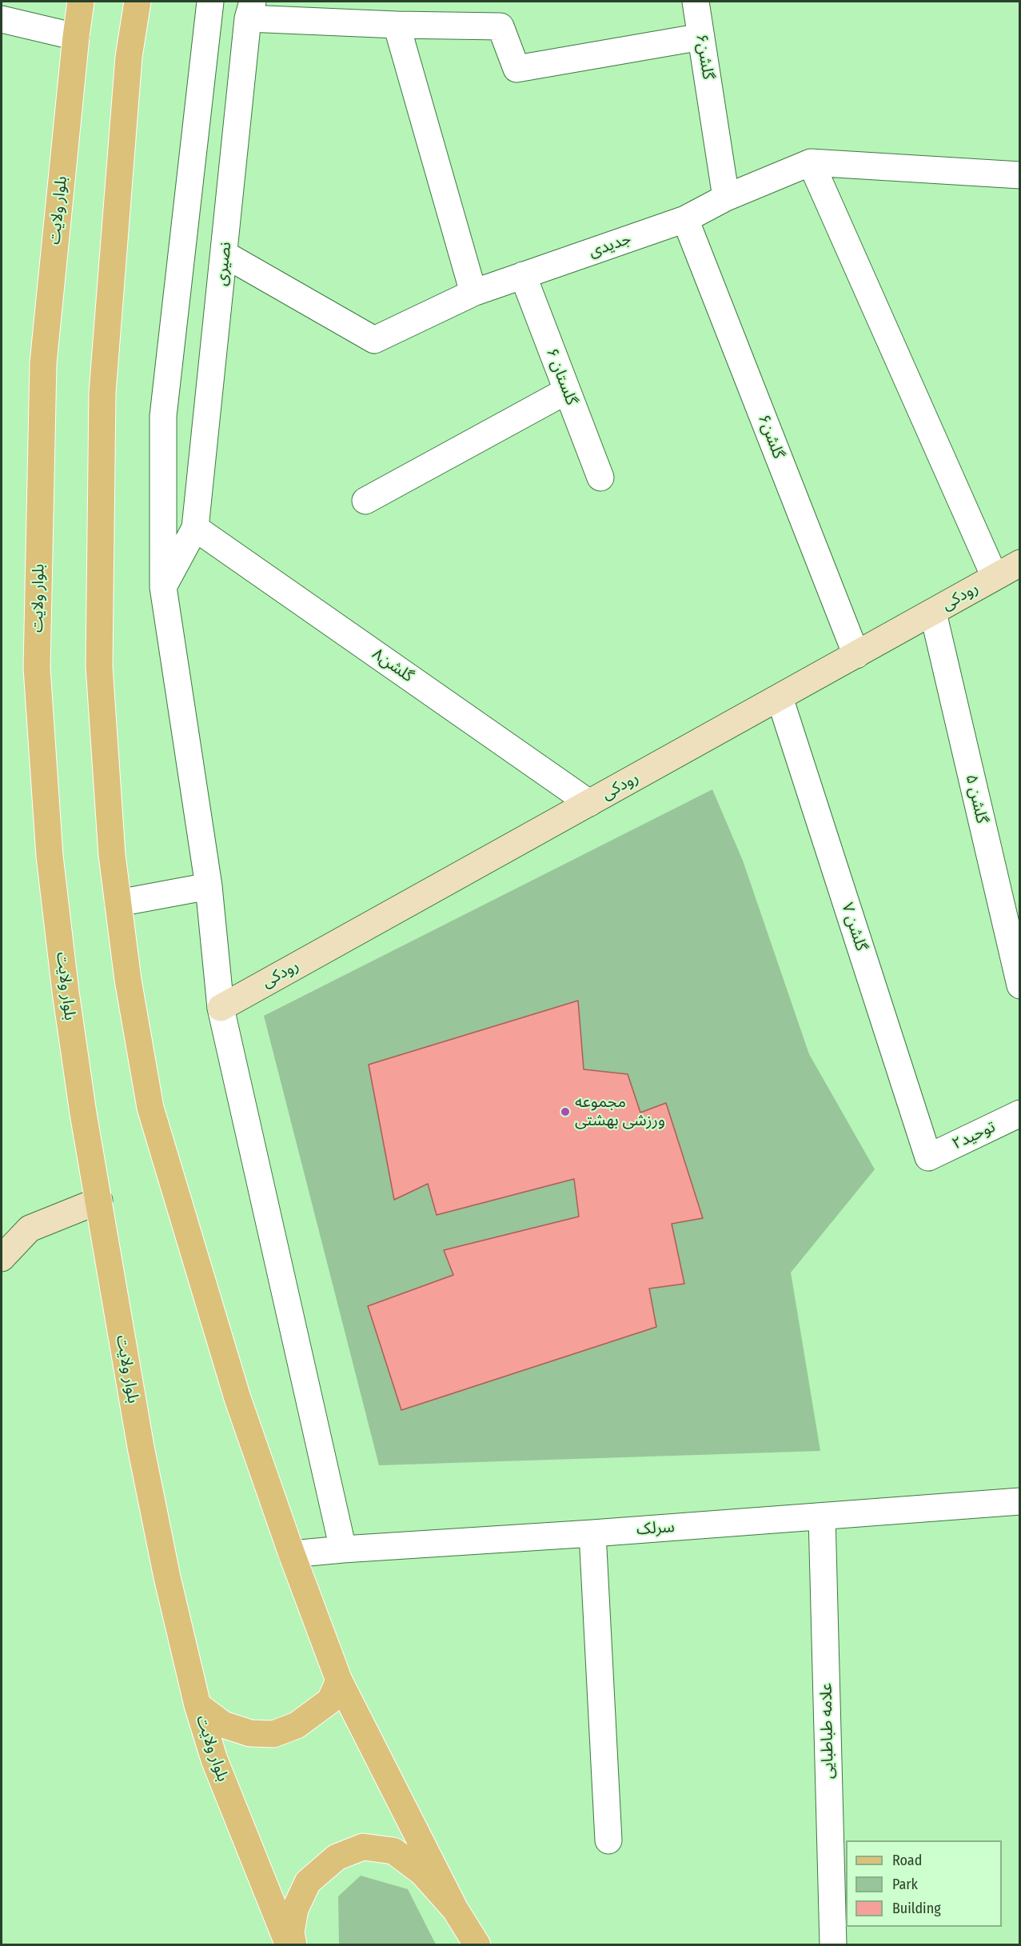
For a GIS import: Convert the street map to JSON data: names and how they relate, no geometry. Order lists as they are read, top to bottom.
{
  "streets": {
    "main road": ["بلوار ولایت"],
    "street": [
      "گلشن۶",
      "جدیدی",
      "نصیری",
      "گلستان ۶",
      "رودکی",
      "گلشن۸",
      "گلشن ۵",
      "گلشن ۷",
      "توحید۲",
      "سرلک",
      "علامه طباطبایی"
    ]
  },
  "crossings": [
    ["گلشن۶", "جدیدی"],
    ["گلشن۶", "رودکی"],
    ["جدیدی", "نصیری"],
    ["جدیدی", "گلستان ۶"],
    ["نصیری", "گلشن۸"],
    ["رودکی", "گلشن۸"],
    ["رودکی", "گلشن ۵"],
    ["رودکی", "گلشن ۷"],
    ["گلشن ۷", "توحید۲"],
    ["سرلک", "علامه طباطبایی"]
  ],
  "places": ["مجموعه ورزشی بهشتی"],
  "legend": ["Road", "Park", "Building"]
}
